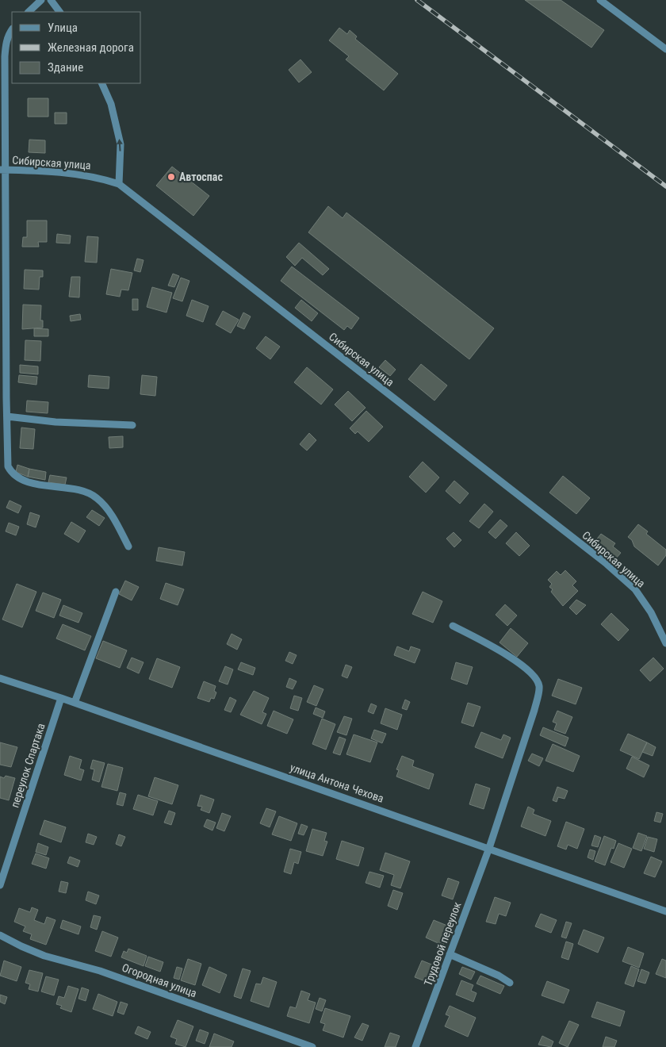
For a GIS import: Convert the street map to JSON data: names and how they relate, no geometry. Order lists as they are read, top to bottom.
{
  "streets": {
    "street": [
      "Сибирская улица",
      "переулок Спартака",
      "улица Антона Чехова",
      "Трудовой переулок",
      "Огородная улица"
    ]
  },
  "crossings": [
    ["переулок Спартака", "улица Антона Чехова"],
    ["улица Антона Чехова", "Трудовой переулок"]
  ],
  "places": ["Автоспас"],
  "legend": ["Улица", "Железная дорога", "Здание"]
}
